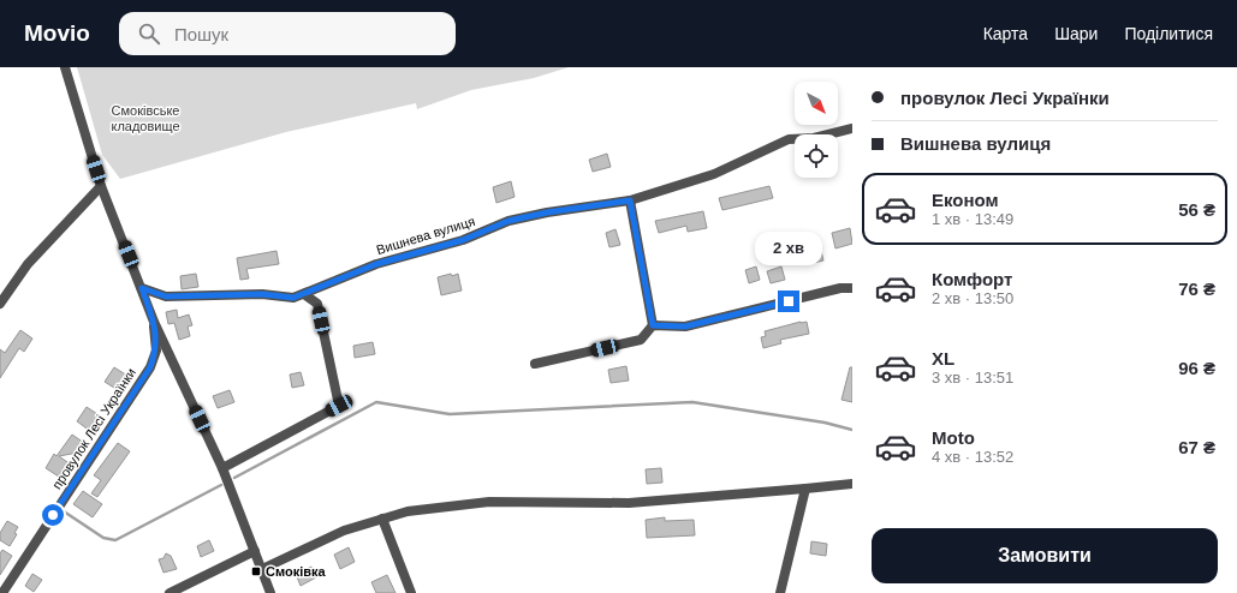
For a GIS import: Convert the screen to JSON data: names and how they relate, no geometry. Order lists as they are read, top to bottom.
{
  "streets": {
    "street": ["Вишнева вулиця", "провулок Лесі Українки"]
  },
  "parks": ["Смоківське кладовище"],
  "places": {
    "transit": ["Смоківка"]
  },
  "north": "bottom right",
  "page": {
    "header": "Movio",
    "search": "Пошук",
    "nav": ["Карта", "Шари", "Поділитися"],
    "banner": ["провулок Лесі Українки", "Вишнева вулиця"],
    "list": [
      {
        "name": "Економ",
        "note": "1 хв · 13:49",
        "value": "56 ₴"
      },
      {
        "name": "Комфорт",
        "note": "2 хв · 13:50",
        "value": "76 ₴"
      },
      {
        "name": "XL",
        "note": "3 хв · 13:51",
        "value": "96 ₴"
      },
      {
        "name": "Moto",
        "note": "4 хв · 13:52",
        "value": "67 ₴"
      }
    ],
    "bubble": "2 хв",
    "buttons": "Замовити"
  }
}
